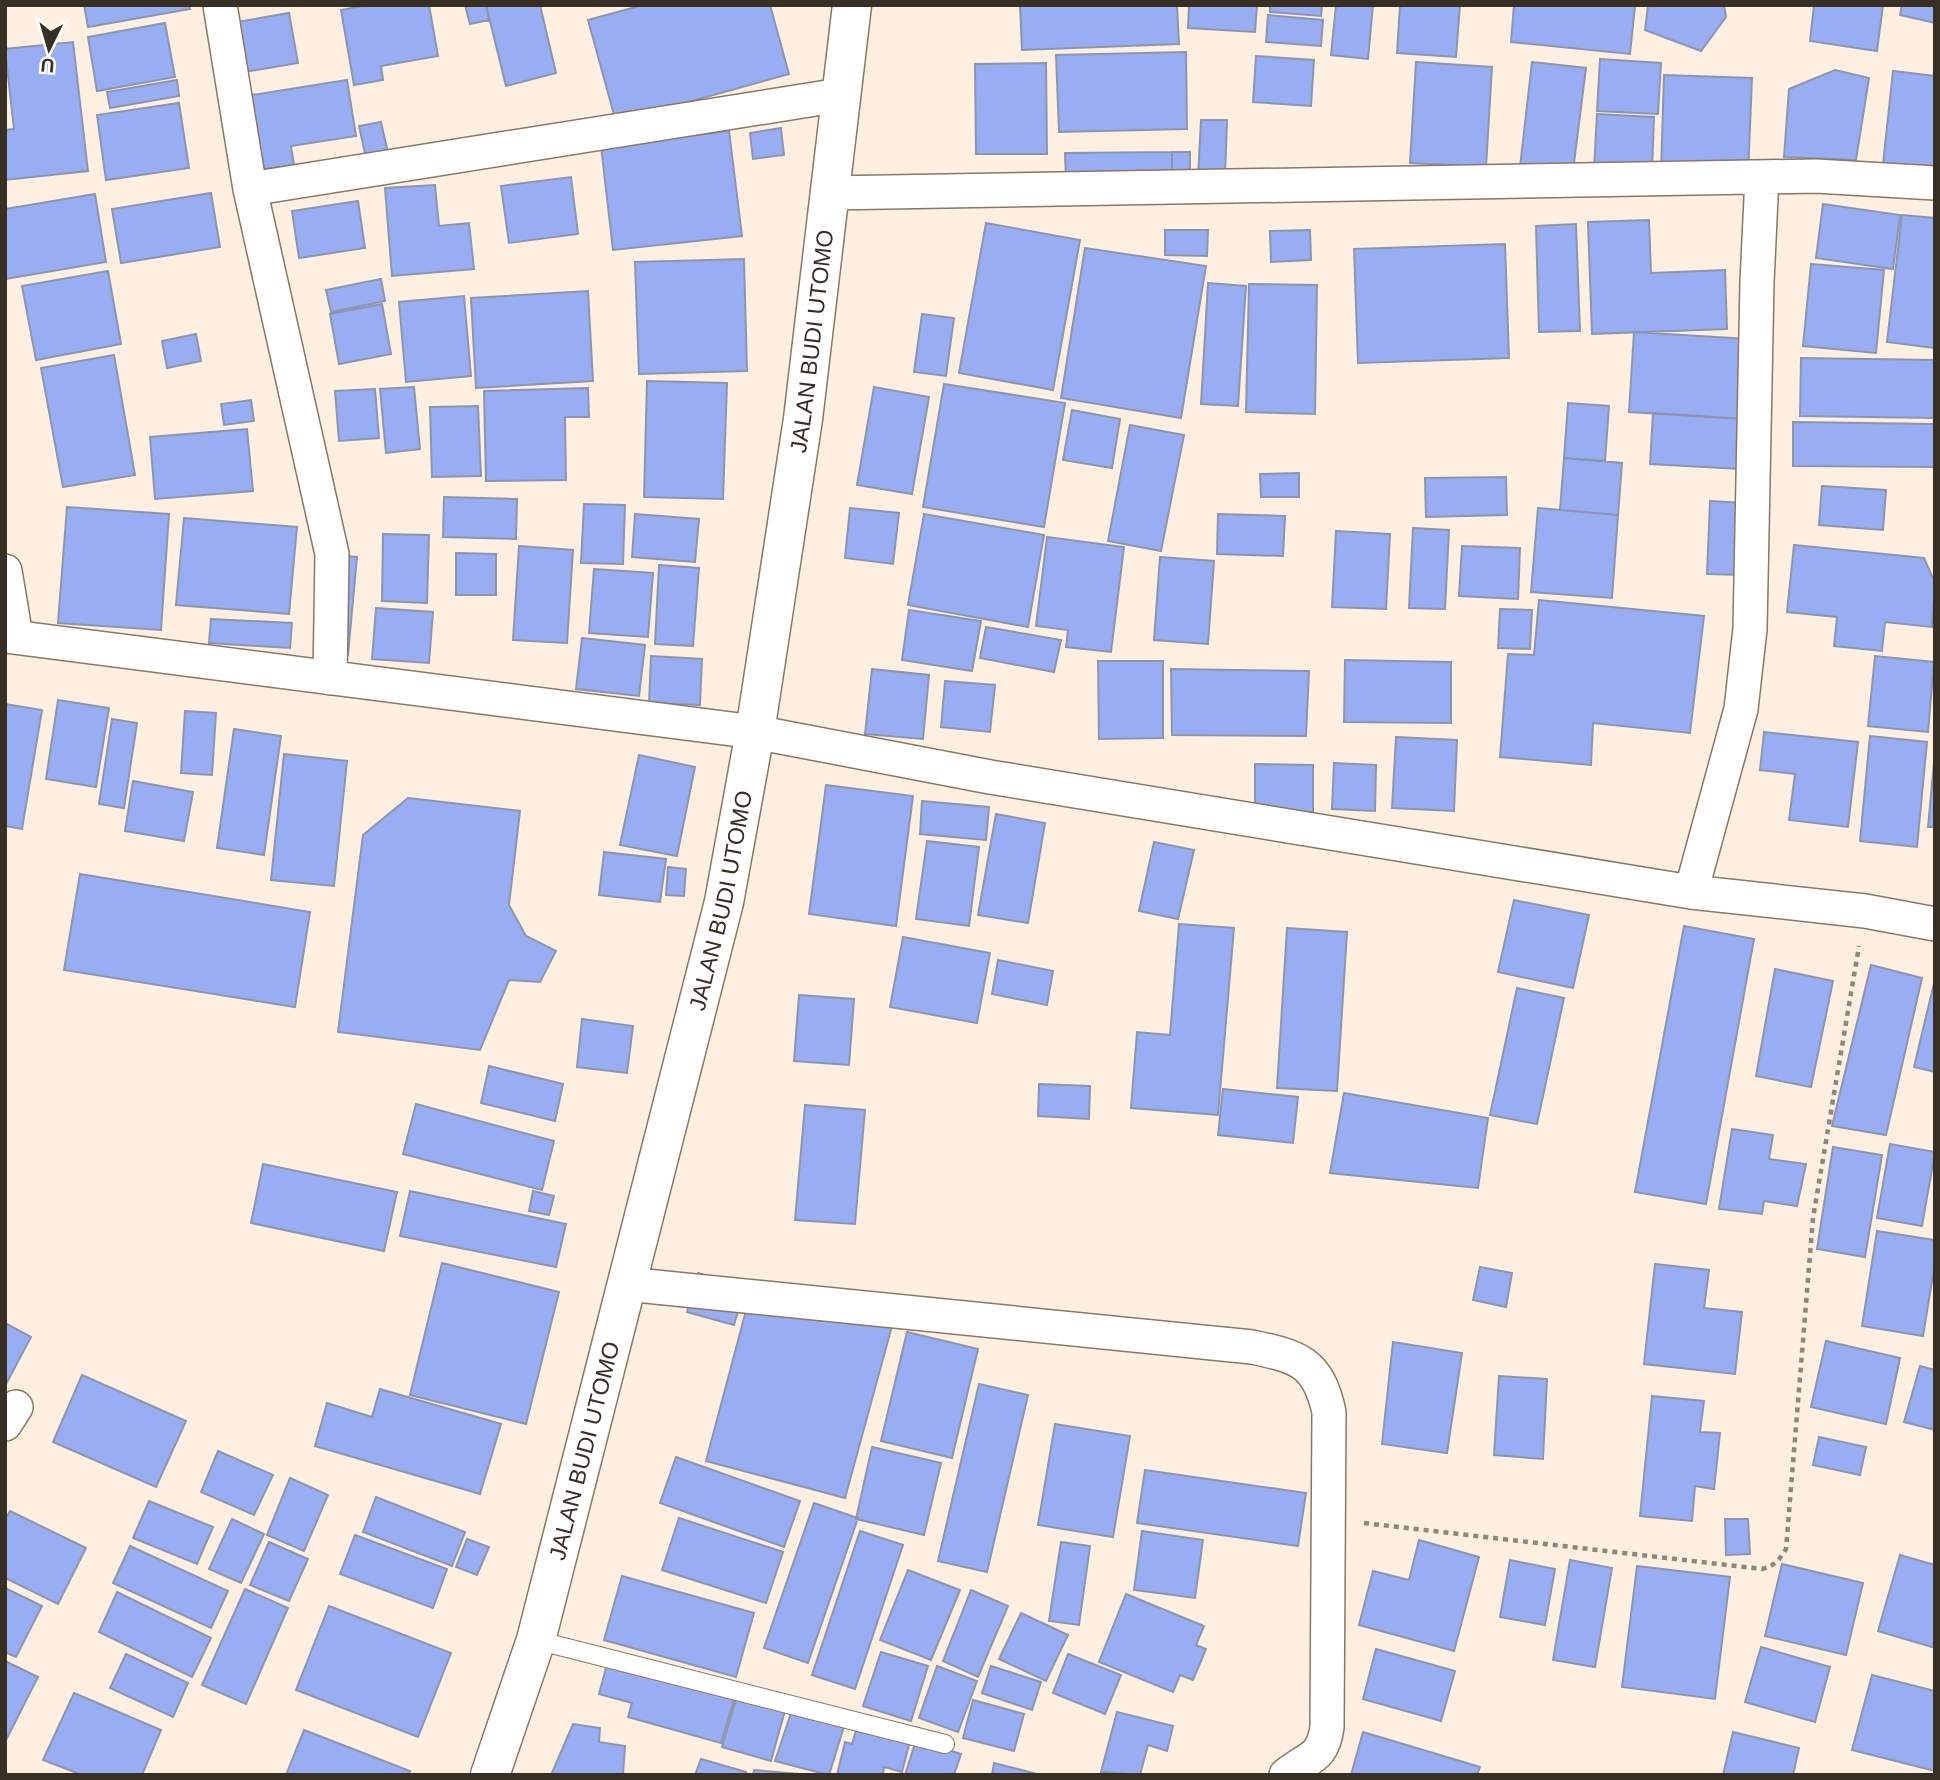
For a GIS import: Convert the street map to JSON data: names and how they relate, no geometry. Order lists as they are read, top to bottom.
{
  "streets": {
    "street": ["JALAN BUDI UTOMO"]
  },
  "north": "bottom"
}
